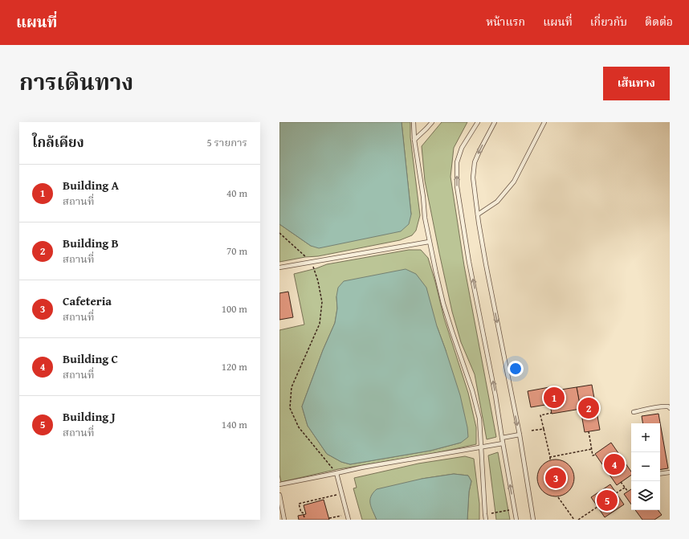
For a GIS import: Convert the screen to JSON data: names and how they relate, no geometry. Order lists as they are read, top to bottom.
{
  "page": {
    "header": "แผนที่",
    "nav": [
      "หน้าแรก",
      "แผนที่",
      "เกี่ยวกับ",
      "ติดต่อ"
    ],
    "title": "การเดินทาง",
    "buttons": "เส้นทาง",
    "heading": ["ใกล้เคียง", "5 รายการ"],
    "list": [
      {
        "mark": "1",
        "name": "Building A",
        "note": "สถานที่",
        "value": "40 m"
      },
      {
        "mark": "2",
        "name": "Building B",
        "note": "สถานที่",
        "value": "70 m"
      },
      {
        "mark": "3",
        "name": "Cafeteria",
        "note": "สถานที่",
        "value": "100 m"
      },
      {
        "mark": "4",
        "name": "Building C",
        "note": "สถานที่",
        "value": "120 m"
      },
      {
        "mark": "5",
        "name": "Building J",
        "note": "สถานที่",
        "value": "140 m"
      }
    ],
    "pins": [
      "1",
      "2",
      "4",
      "3",
      "5"
    ],
    "map_buttons": ["+", "−"]
  }
}
